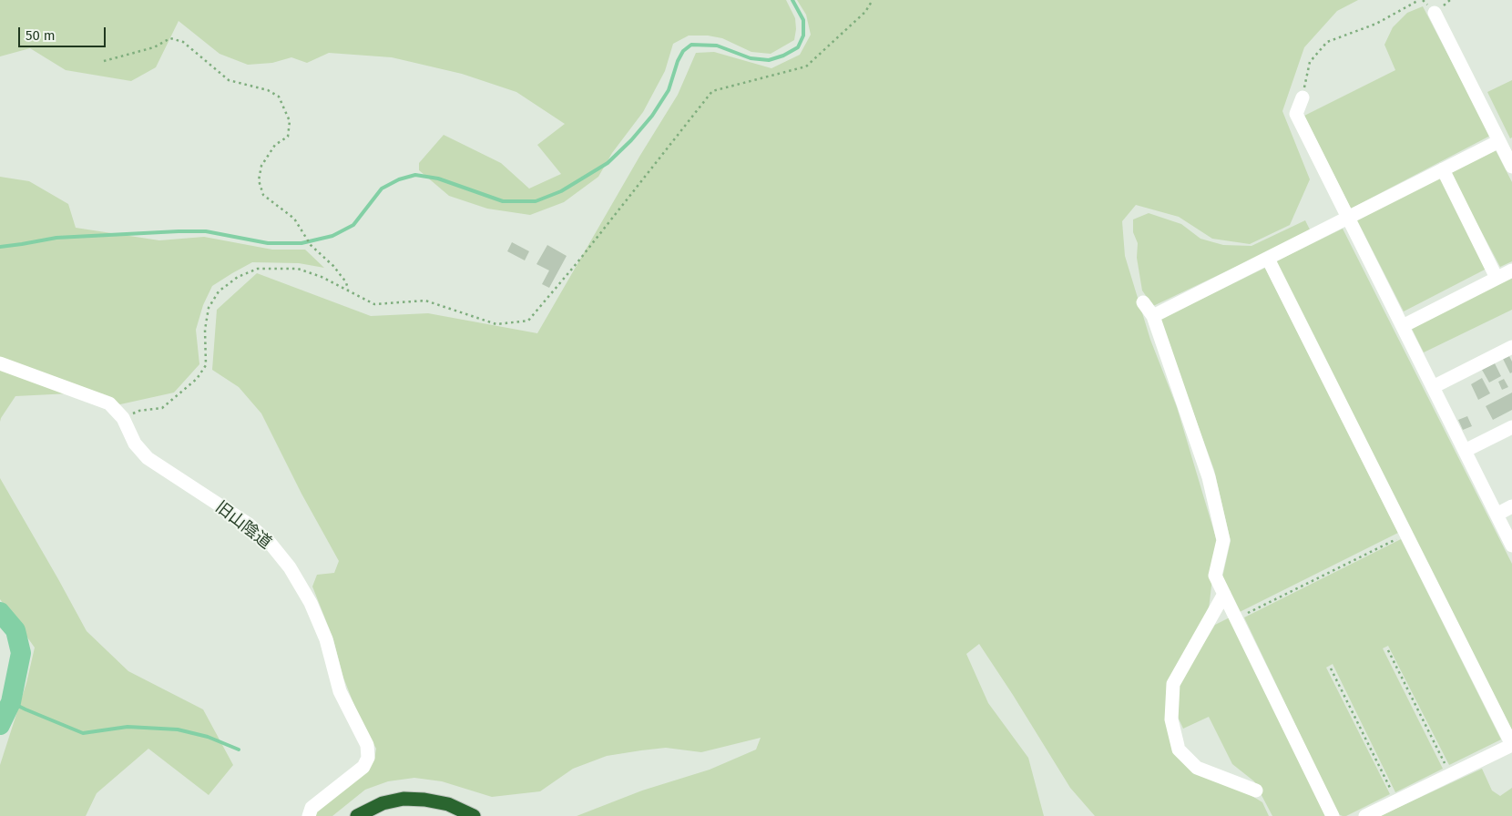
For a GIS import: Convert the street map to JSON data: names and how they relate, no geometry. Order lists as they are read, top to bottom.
{
  "streets": {
    "street": ["旧山陰道"]
  },
  "scale_bar": "50 m"
}
